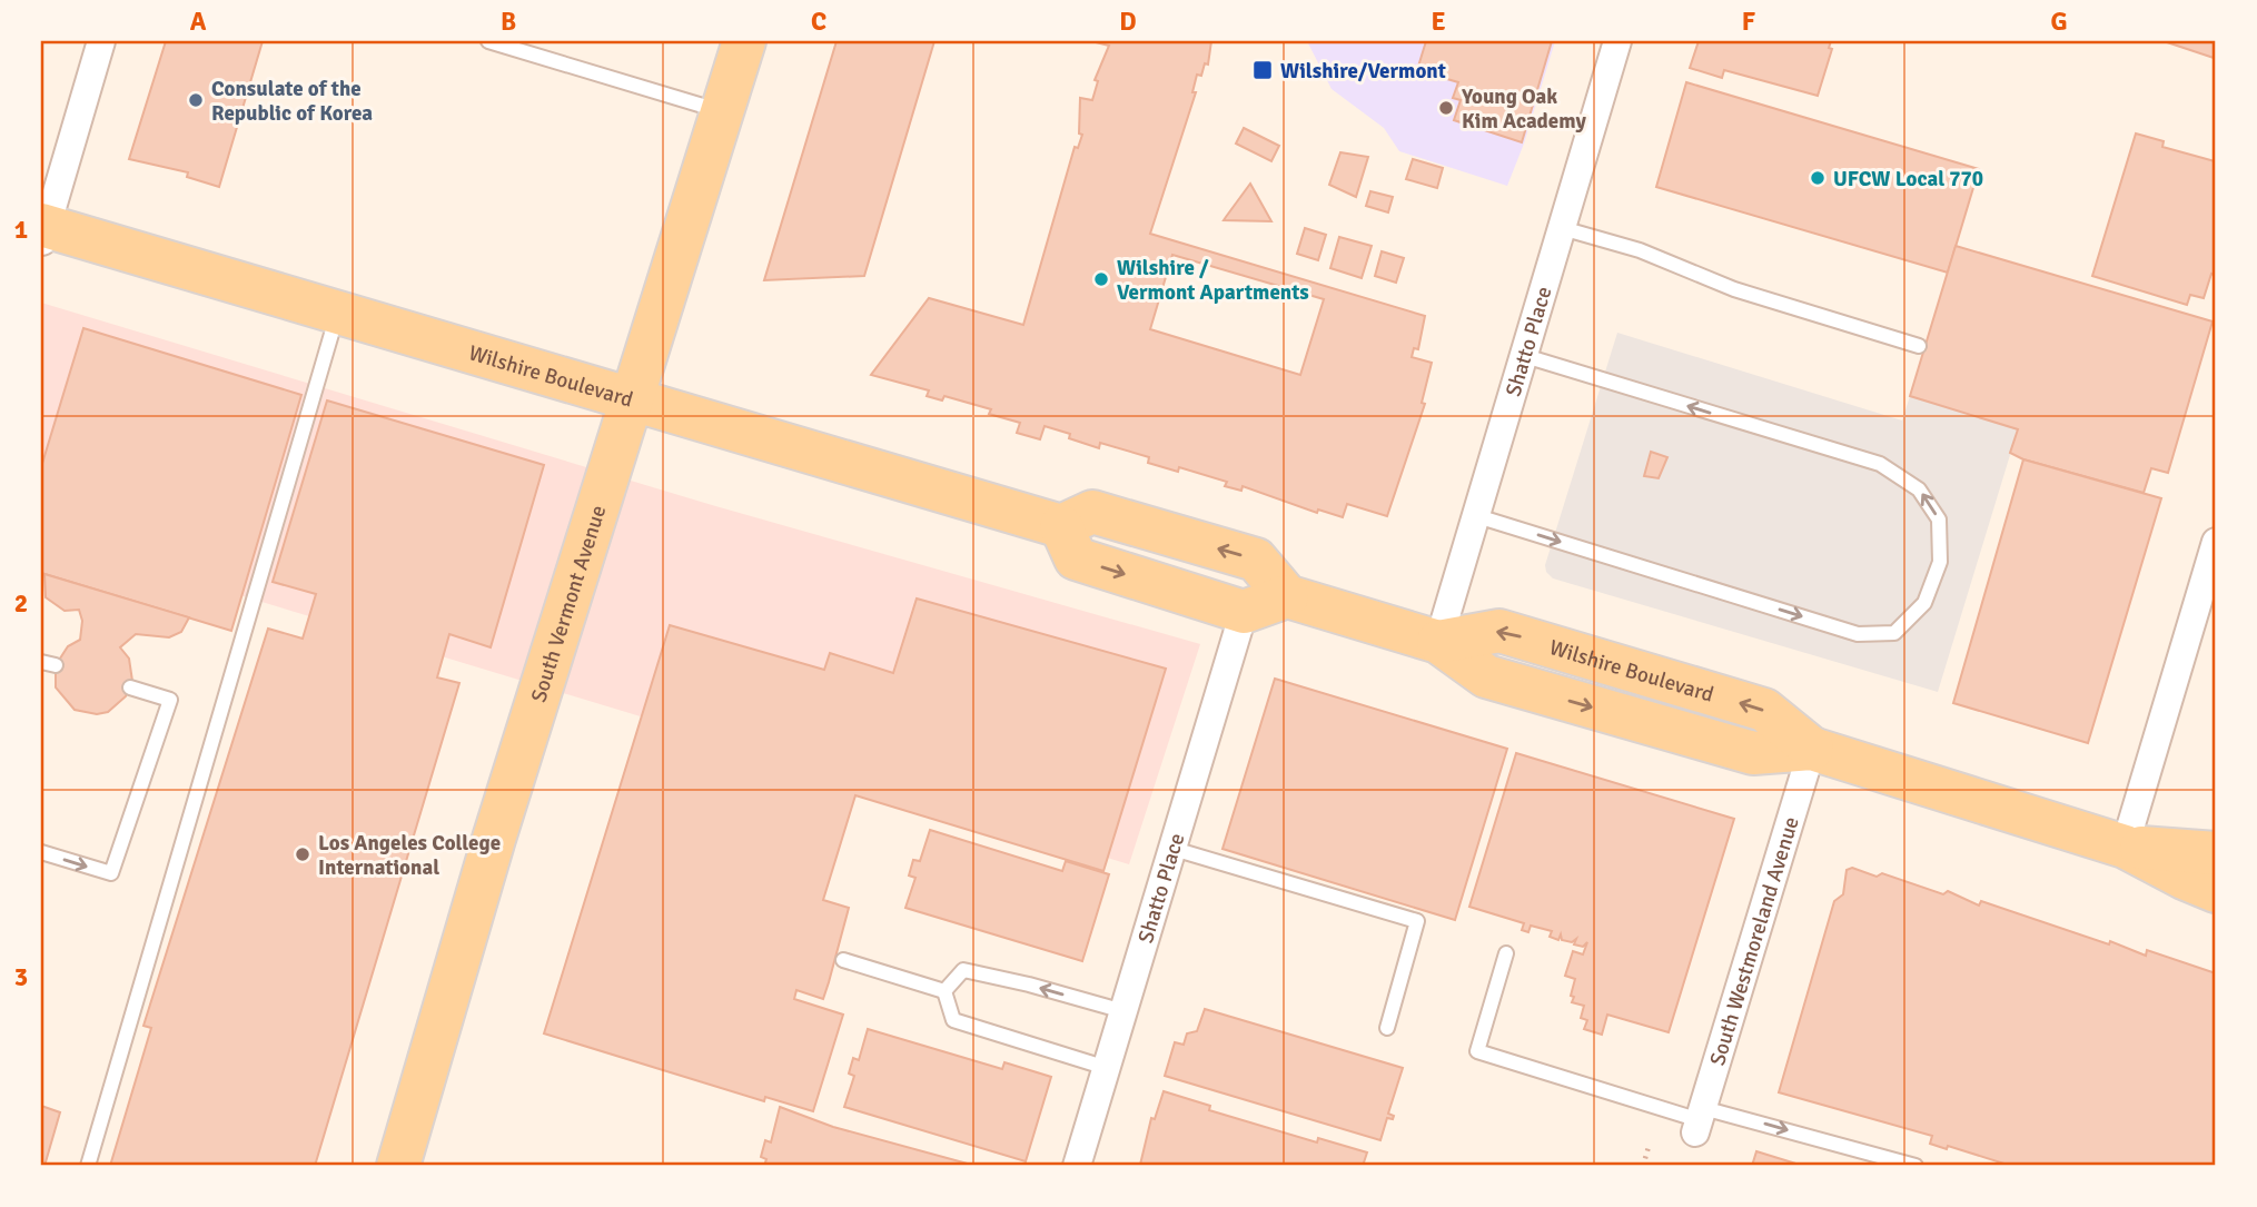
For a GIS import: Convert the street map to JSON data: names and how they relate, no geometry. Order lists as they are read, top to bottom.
{
  "streets": {
    "main road": ["Wilshire Boulevard", "South Vermont Avenue"],
    "street": ["Shatto Place", "South Westmoreland Avenue"]
  },
  "crossings": [
    ["Shatto Place", "Wilshire Boulevard"],
    ["Wilshire Boulevard", "South Vermont Avenue"],
    ["Wilshire Boulevard", "South Westmoreland Avenue"]
  ],
  "places": {
    "transit": ["Wilshire/Vermont"],
    "other": [
      "Consulate of the Republic of Korea",
      "Young Oak Kim Academy",
      "UFCW Local 770",
      "Wilshire / Vermont Apartments",
      "Los Angeles College International"
    ]
  },
  "grid": {
    "columns": [
      "A",
      "B",
      "C",
      "D",
      "E",
      "F",
      "G"
    ],
    "rows": ["1", "2", "3"]
  }
}
